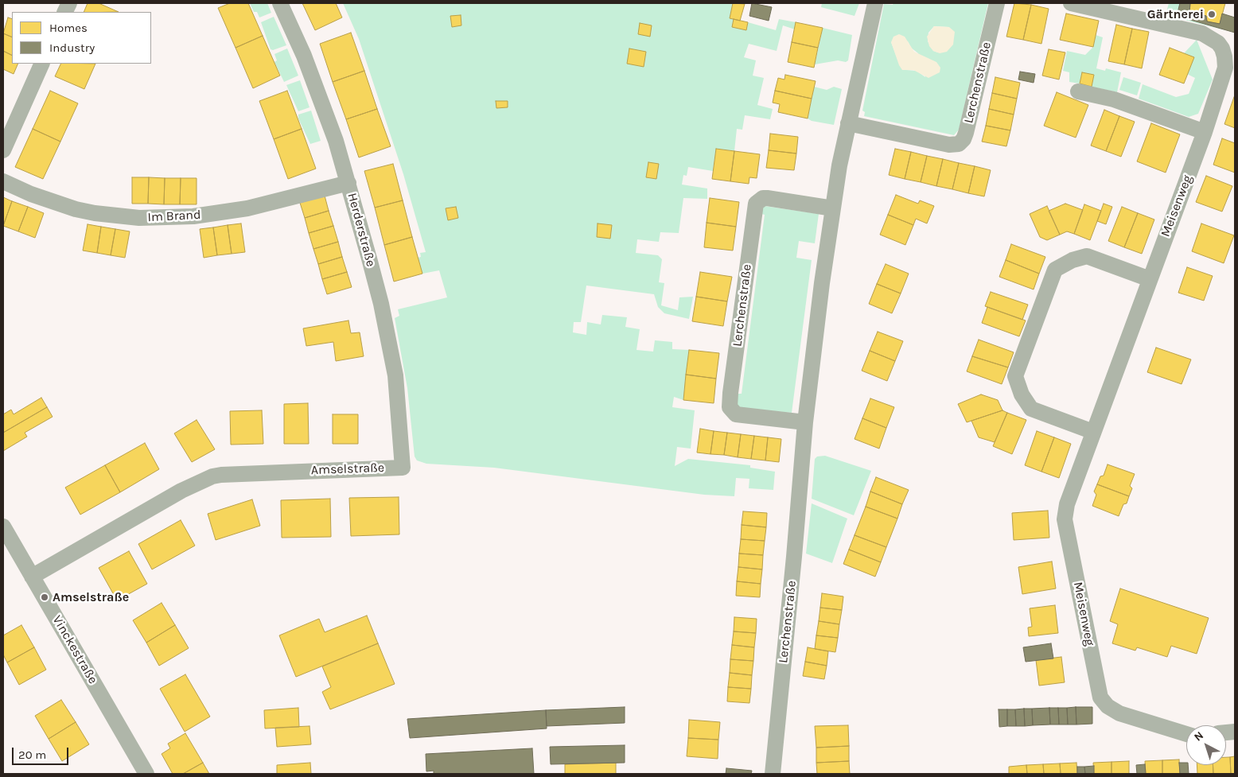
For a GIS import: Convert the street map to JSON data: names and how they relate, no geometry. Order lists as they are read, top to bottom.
{
  "streets": {
    "street": [
      "Lerchenstraße",
      "Meisenweg",
      "Im Brand",
      "Herderstraße",
      "Amselstraße",
      "Vinckestraße"
    ]
  },
  "crossings": [
    ["Im Brand", "Herderstraße"],
    ["Herderstraße", "Amselstraße"],
    ["Amselstraße", "Vinckestraße"]
  ],
  "places": ["Gärtnerei", "Amselstraße"],
  "legend": ["Homes", "Industry"],
  "scale_bar": "20 m",
  "north": "top left"
}
